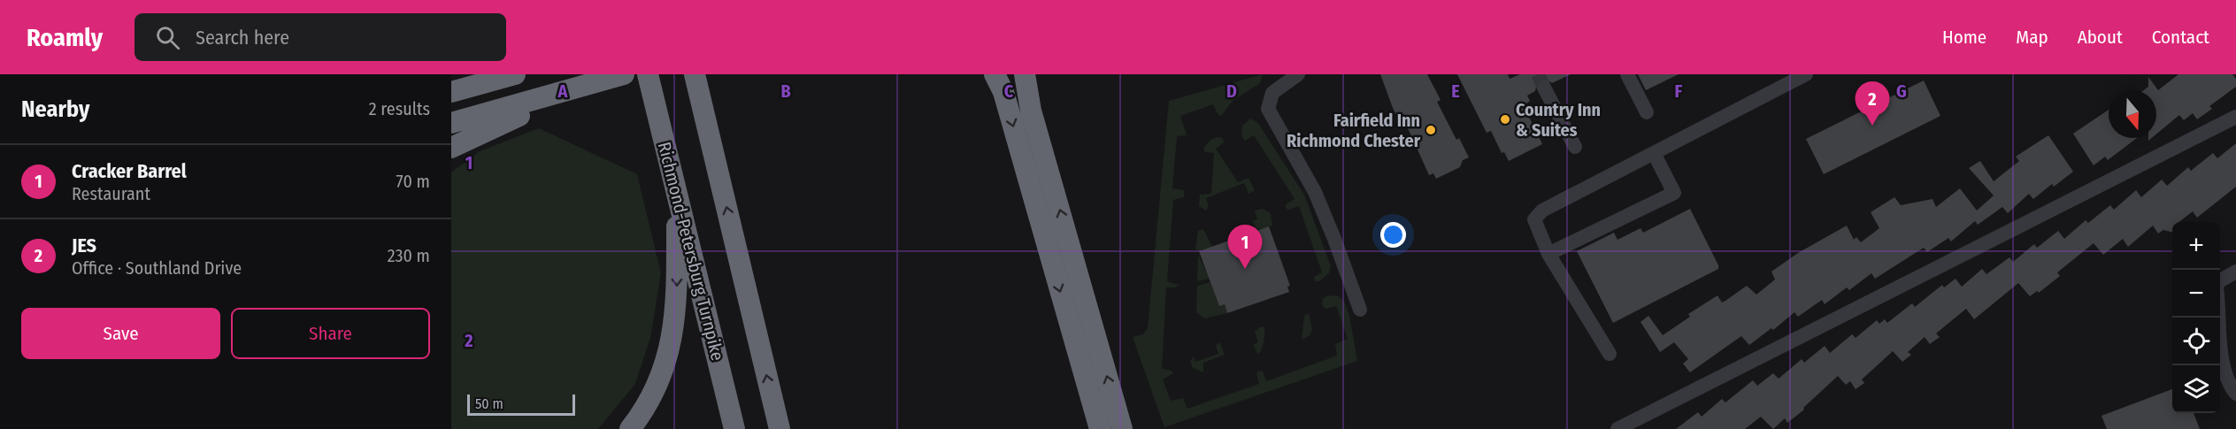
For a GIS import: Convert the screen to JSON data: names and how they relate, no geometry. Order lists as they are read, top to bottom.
{
  "streets": {
    "highway": ["Richmond-Petersburg Turnpike"]
  },
  "places": ["Country Inn & Suites", "Fairfield Inn Richmond Chester"],
  "scale_bar": "50 m",
  "north": "bottom",
  "page": {
    "header": "Roamly",
    "search": "Search here",
    "nav": [
      "Home",
      "Map",
      "About",
      "Contact"
    ],
    "heading": ["Nearby", "2 results"],
    "pins": ["2", "1"],
    "list": [
      {
        "mark": "1",
        "name": "Cracker Barrel",
        "note": "Restaurant",
        "value": "70 m"
      },
      {
        "mark": "2",
        "name": "JES",
        "note": "Office · Southland Drive",
        "value": "230 m"
      }
    ],
    "map_buttons": ["+", "−"],
    "buttons": ["Save", "Share"],
    "scale": "50 m"
  },
  "grid": {
    "columns": [
      "A",
      "B",
      "C",
      "D",
      "E",
      "F",
      "G"
    ],
    "rows": ["1", "2"]
  }
}
